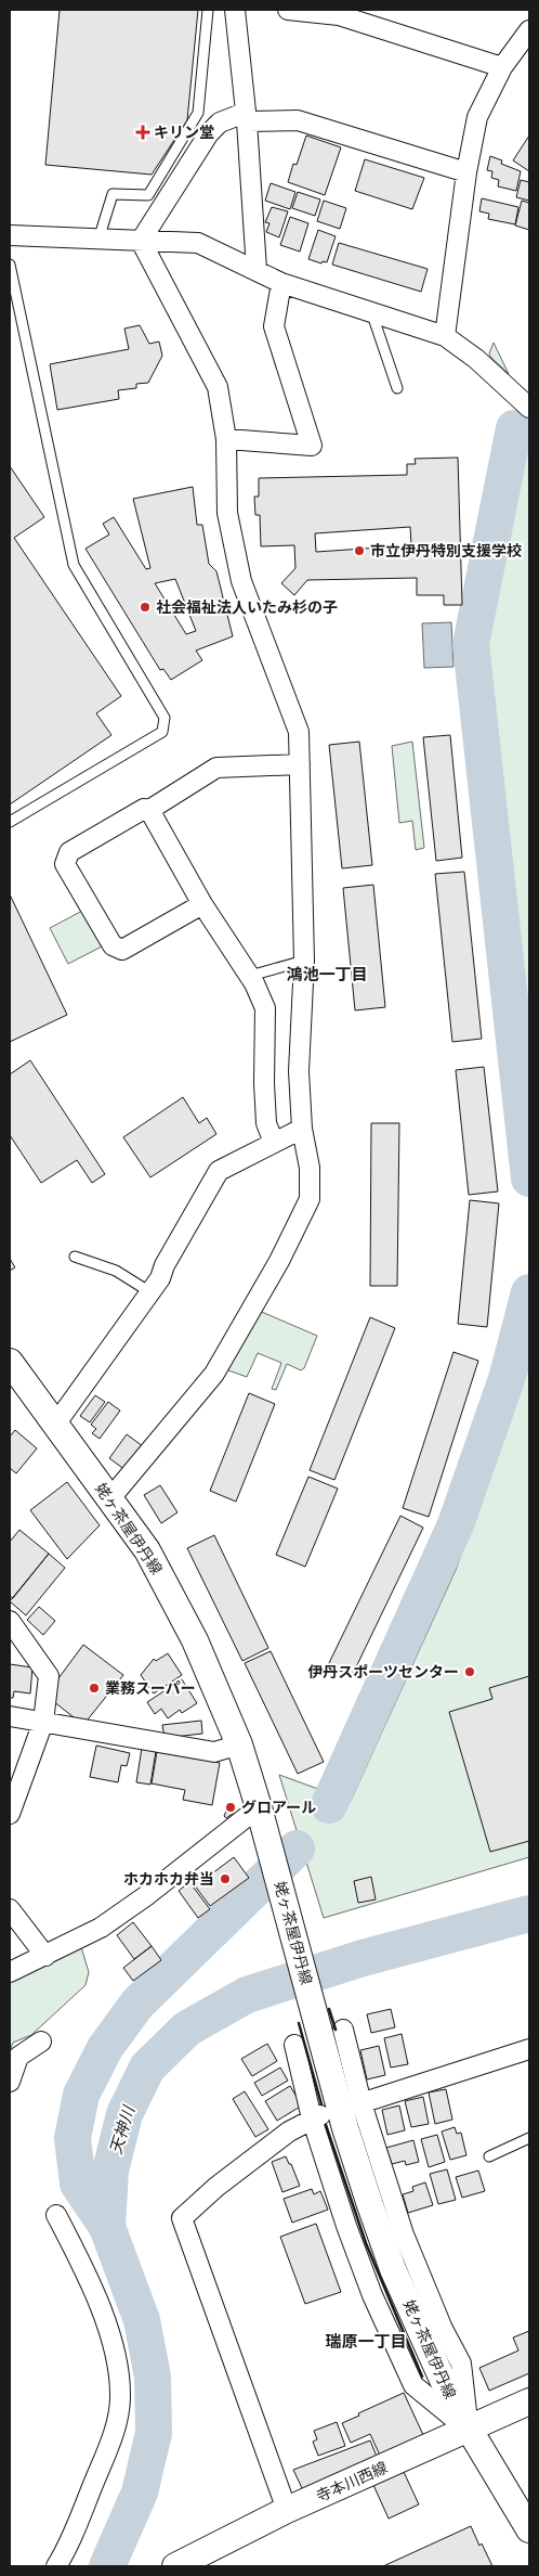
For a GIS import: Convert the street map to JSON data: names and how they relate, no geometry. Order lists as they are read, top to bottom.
{
  "streets": {
    "main road": ["姥ヶ茶屋伊丹線", "寺本川西線"]
  },
  "crossings": [
    ["姥ヶ茶屋伊丹線", "寺本川西線"]
  ],
  "districts": ["鴻池一丁目", "瑞原一丁目"],
  "water": ["天神川"],
  "places": {
    "health": ["キリン堂"],
    "other": [
      "市立伊丹特別支援学校",
      "社会福祉法人いたみ杉の子",
      "伊丹スポーツセンター",
      "業務スーパー",
      "グロアール",
      "ホカホカ弁当"
    ]
  }
}
